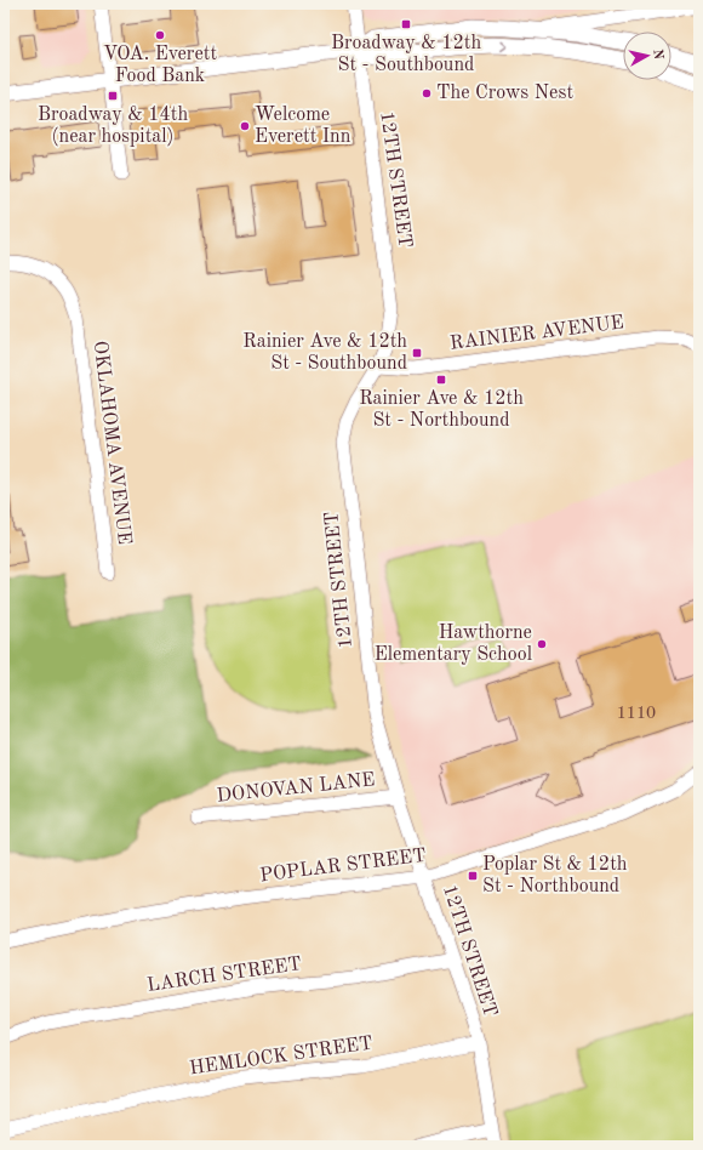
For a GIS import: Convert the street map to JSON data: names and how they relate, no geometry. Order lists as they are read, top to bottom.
{
  "streets": {
    "street": [
      "12TH STREET",
      "RAINIER AVENUE",
      "OKLAHOMA AVENUE",
      "DONOVAN LANE",
      "POPLAR STREET",
      "LARCH STREET",
      "HEMLOCK STREET"
    ]
  },
  "crossings": [
    ["12TH STREET", "RAINIER AVENUE"],
    ["12TH STREET", "DONOVAN LANE"],
    ["12TH STREET", "POPLAR STREET"],
    ["12TH STREET", "LARCH STREET"],
    ["12TH STREET", "HEMLOCK STREET"]
  ],
  "places": {
    "transit": [
      "Broadway & 12th St - Southbound",
      "Broadway & 14th (near hospital)",
      "Rainier Ave & 12th St - Southbound",
      "Rainier Ave & 12th St - Northbound",
      "Poplar St & 12th St - Northbound"
    ],
    "other": [
      "VOA. Everett Food Bank",
      "The Crows Nest",
      "Welcome Everett Inn",
      "Hawthorne Elementary School"
    ]
  },
  "house_numbers": ["1110"],
  "north": "right"
}
